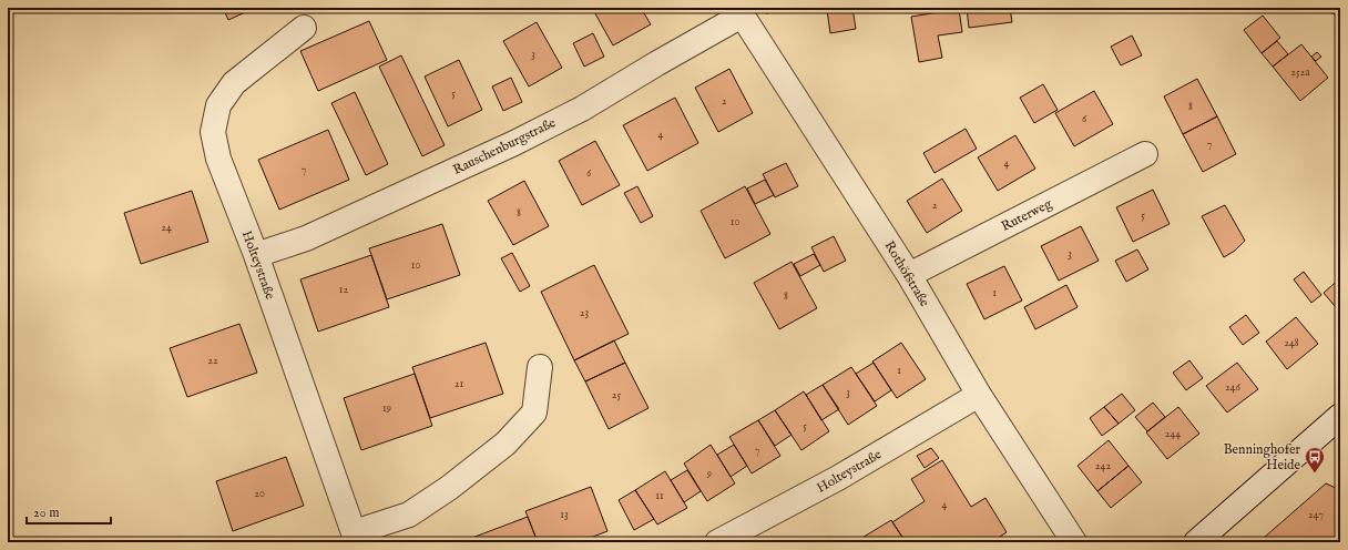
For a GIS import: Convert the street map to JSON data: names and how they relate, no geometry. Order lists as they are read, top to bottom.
{
  "streets": {
    "street": [
      "Rauschenburgstraße",
      "Ruterweg",
      "Holteystraße",
      "Rothöfstraße"
    ]
  },
  "crossings": [
    ["Rauschenburgstraße", "Holteystraße"],
    ["Rauschenburgstraße", "Rothöfstraße"],
    ["Ruterweg", "Rothöfstraße"],
    ["Holteystraße", "Rothöfstraße"]
  ],
  "places": {
    "bus stop": ["Benninghofer Heide"]
  },
  "house_numbers": [
    "3",
    "252a",
    "5",
    "2",
    "8",
    "6",
    "4",
    "7",
    "4",
    "7",
    "6",
    "2",
    "8",
    "5",
    "10",
    "24",
    "3",
    "10",
    "12",
    "1",
    "8",
    "23",
    "248",
    "22",
    "1",
    "21",
    "246",
    "3",
    "25",
    "19",
    "5",
    "244",
    "7",
    "242",
    "9",
    "20",
    "11",
    "4",
    "13",
    "247"
  ],
  "scale_bar": "20 m"
}
